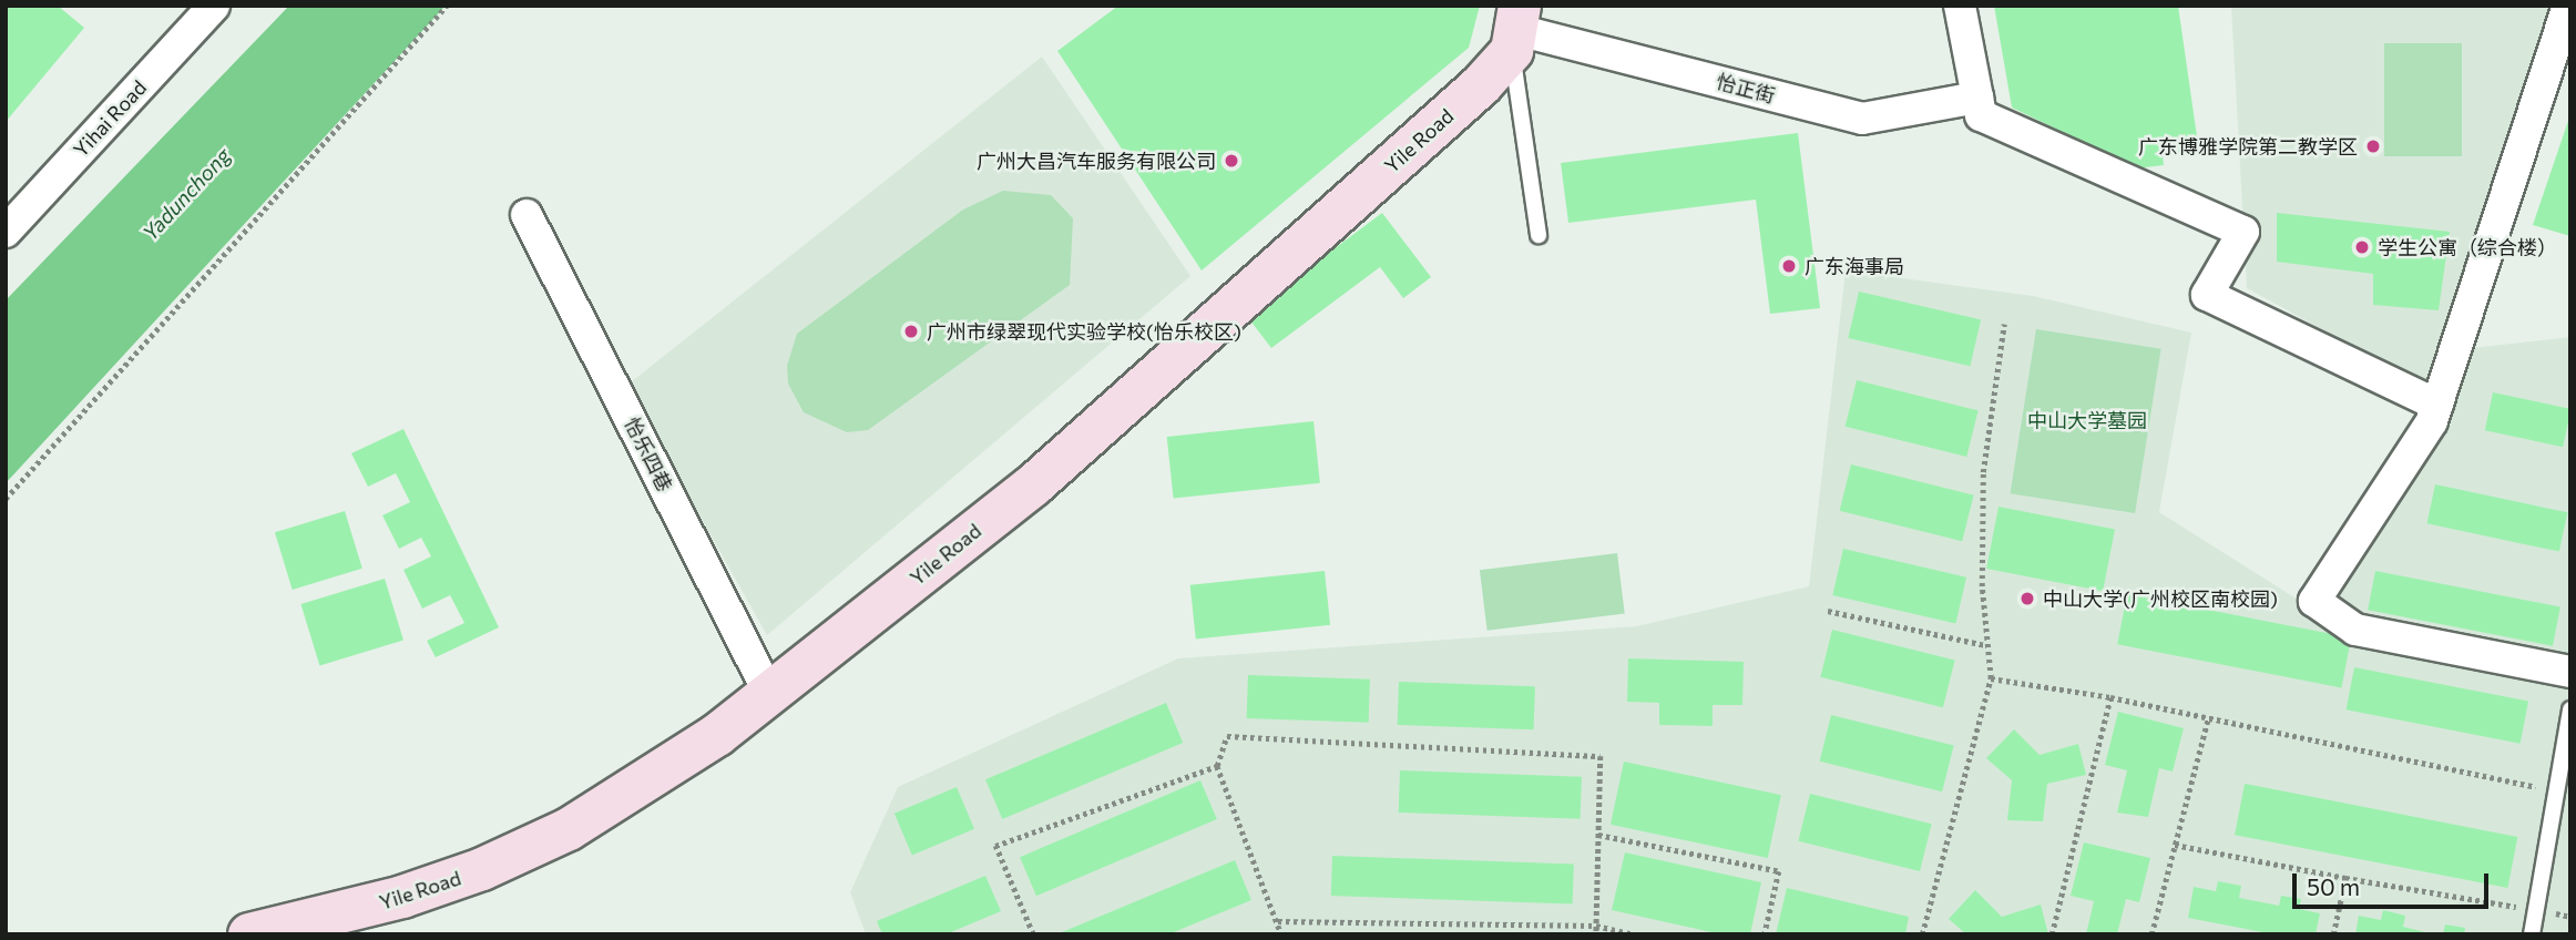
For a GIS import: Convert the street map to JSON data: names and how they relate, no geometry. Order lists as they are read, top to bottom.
{
  "streets": {
    "street": [
      "怡正街",
      "Yihai Road",
      "Yile Road",
      "怡乐四巷"
    ]
  },
  "crossings": [
    ["怡正街", "Yile Road"],
    ["Yile Road", "怡乐四巷"]
  ],
  "water": ["Yadunchong"],
  "parks": ["中山大学墓园"],
  "places": [
    "广东博雅学院第二教学区",
    "广州大昌汽车服务有限公司",
    "学生公寓（综合楼）",
    "广东海事局",
    "广州市绿翠现代实验学校(怡乐校区)",
    "中山大学(广州校区南校园)"
  ],
  "scale_bar": "50 m"
}
